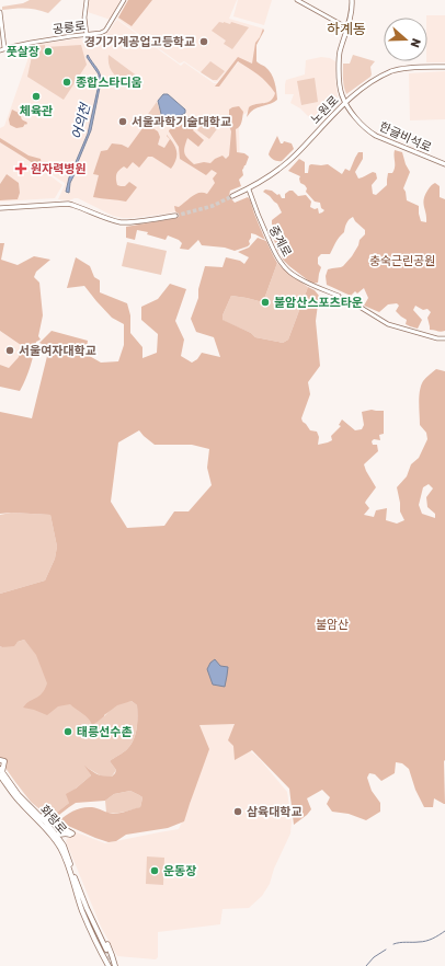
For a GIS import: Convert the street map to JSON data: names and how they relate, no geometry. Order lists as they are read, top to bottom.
{
  "streets": {
    "main road": ["노원로", "한글비석로", "화랑로"],
    "street": ["공릉로", "중계로"]
  },
  "crossings": [
    ["노원로", "한글비석로"],
    ["노원로", "중계로"]
  ],
  "districts": ["하계동"],
  "water": ["어의천"],
  "parks": ["충숙근린공원", "불암산"],
  "places": {
    "other": [
      "경기기계공업고등학교",
      "풋살장",
      "종합스타디움",
      "체육관",
      "서울과학기술대학교",
      "불암산스포츠타운",
      "서울여자대학교",
      "태릉선수촌",
      "삼육대학교",
      "운동장"
    ],
    "health": ["원자력병원"]
  },
  "north": "right"
}
